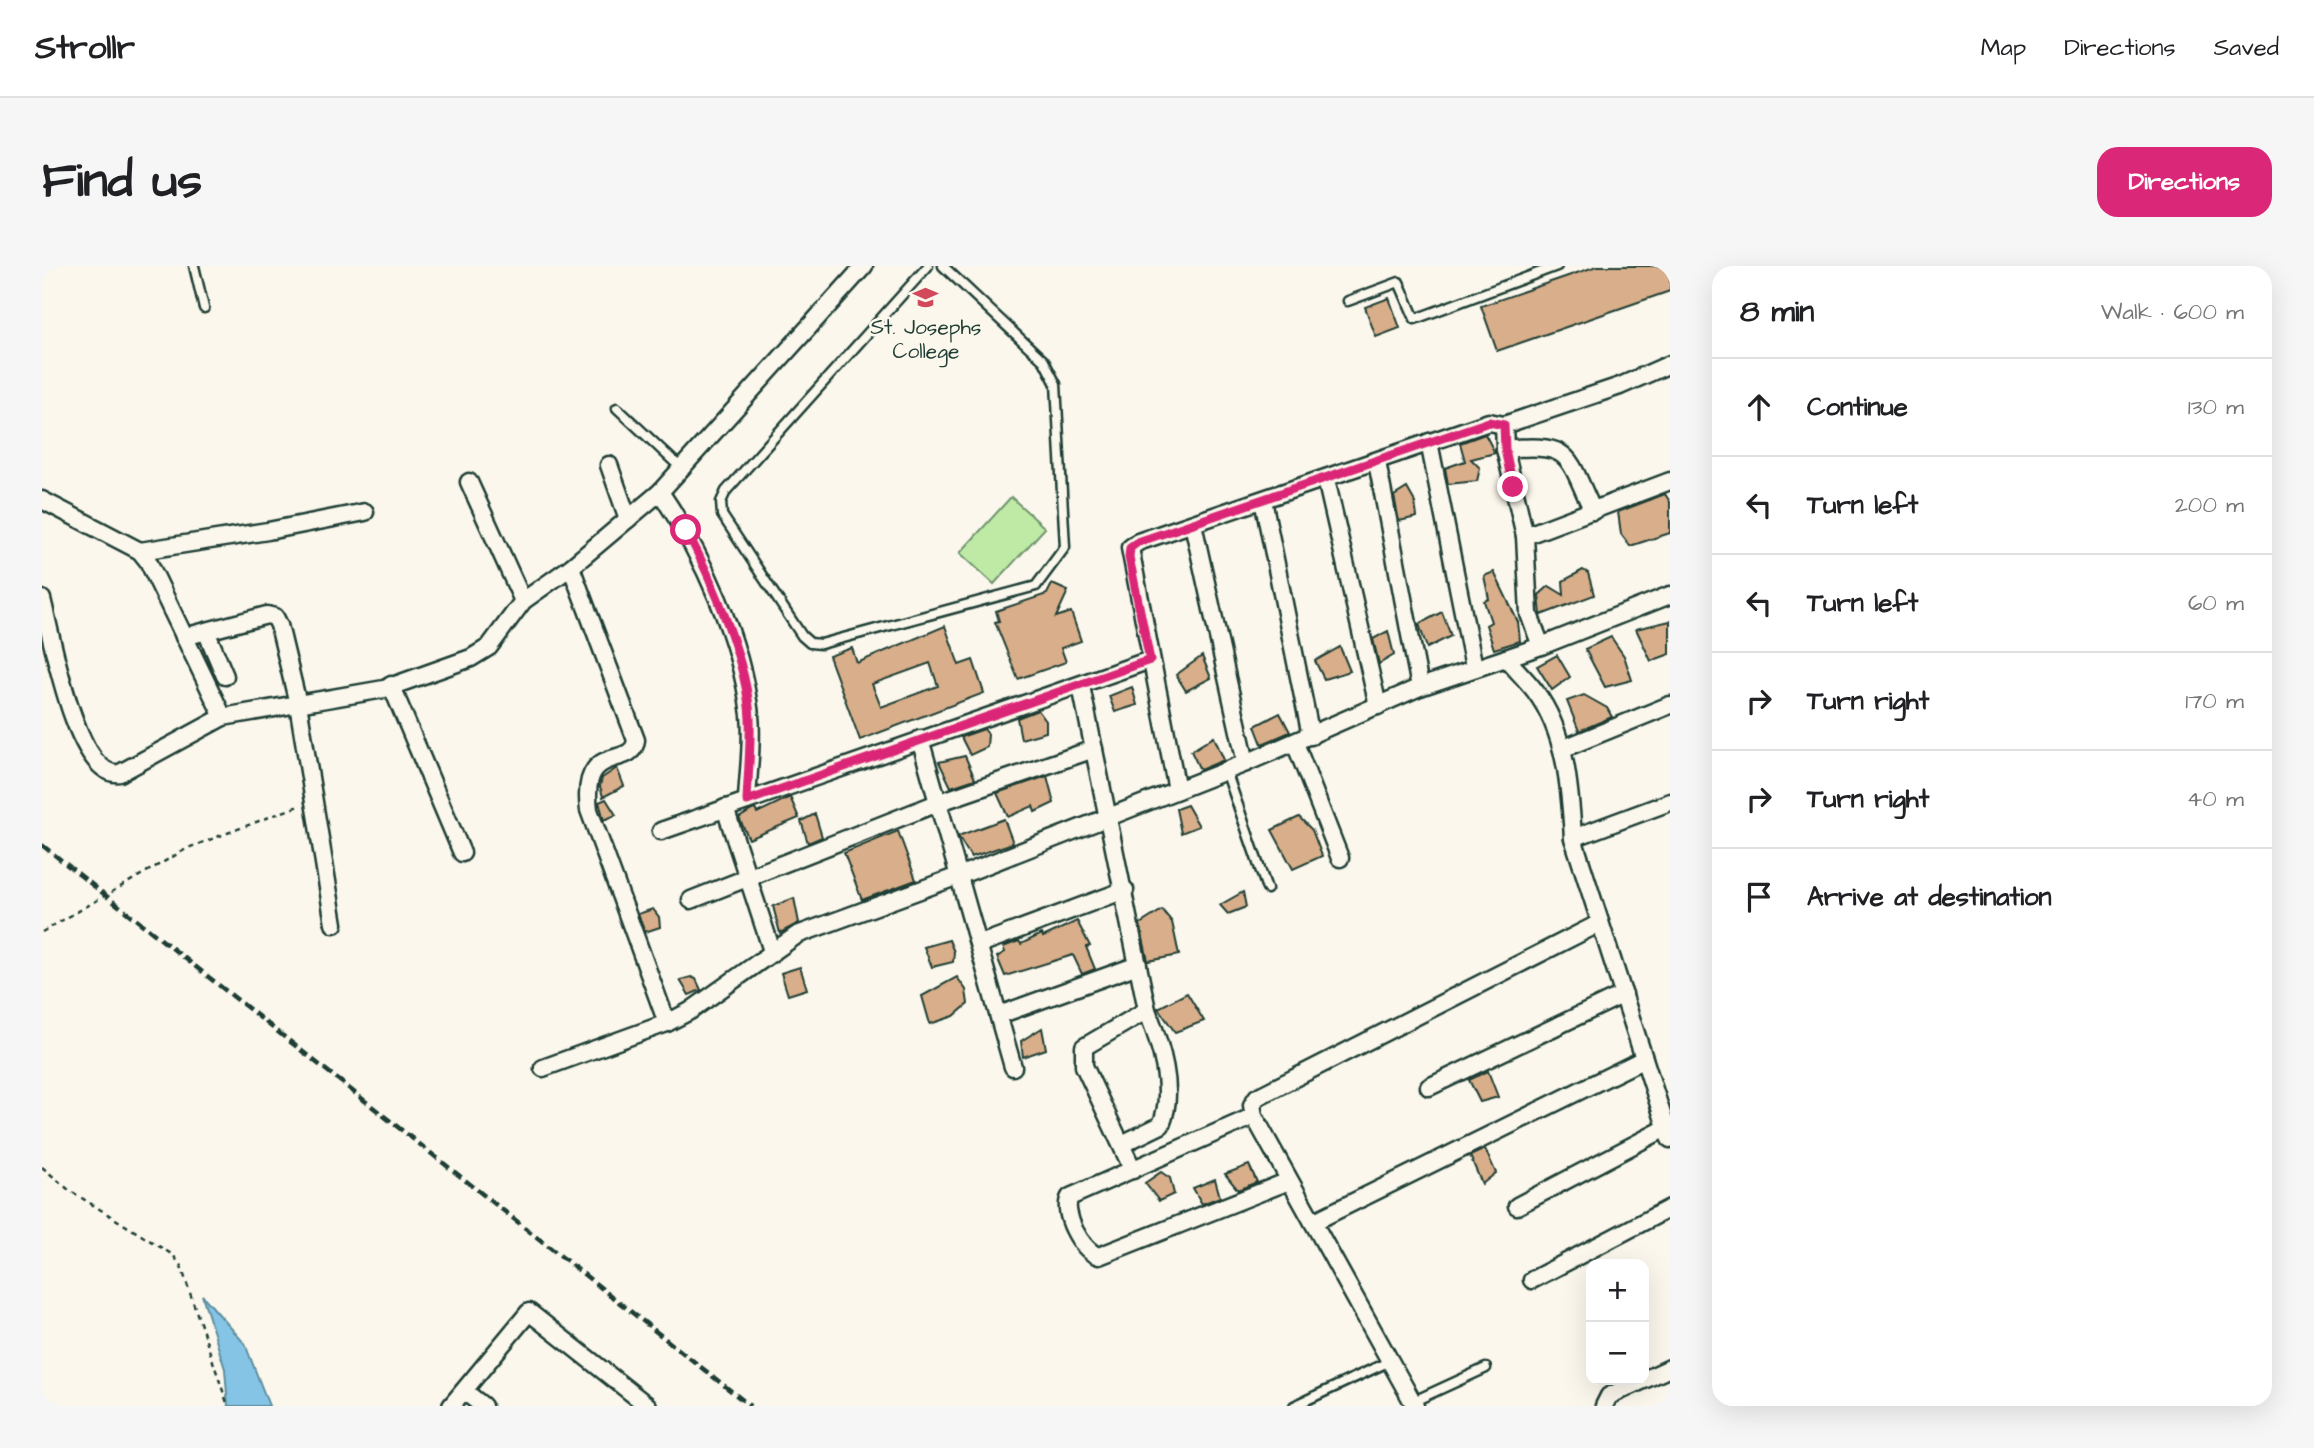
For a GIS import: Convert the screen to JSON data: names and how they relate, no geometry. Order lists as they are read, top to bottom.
{
  "places": {
    "school or university": ["St. Josephs College"]
  },
  "page": {
    "header": "Strollr",
    "nav": ["Map", "Directions", "Saved"],
    "buttons": "Directions",
    "title": "Find us",
    "heading": ["8 min", "Walk · 600 m"],
    "list": [
      ["Continue", "130 m"],
      ["Turn left", "200 m"],
      ["Turn left", "60 m"],
      ["Turn right", "170 m"],
      ["Turn right", "40 m"],
      "Arrive at destination"
    ],
    "map_buttons": ["+", "−"]
  }
}
